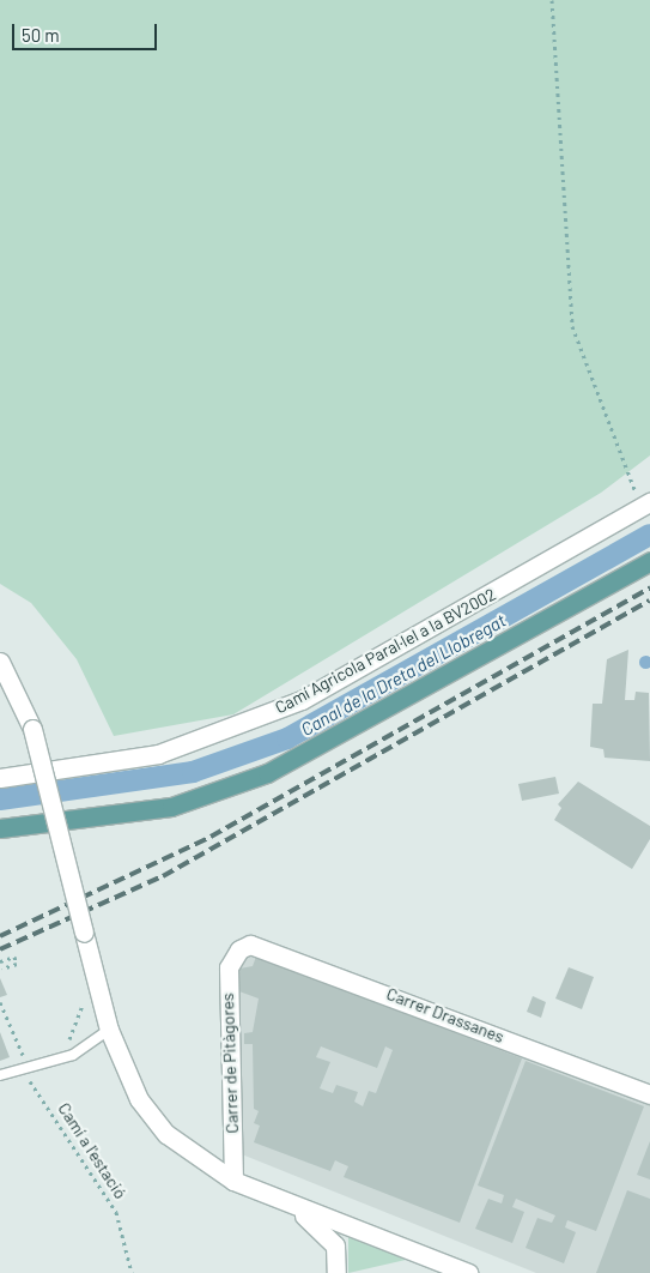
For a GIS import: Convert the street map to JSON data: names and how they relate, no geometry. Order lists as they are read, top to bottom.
{
  "streets": {
    "street": ["Camí Agricola Paral·lel a la BV2002", "Carrer Drassanes", "Carrer de Pitàgores"],
    "path": ["Camí a l'estació"]
  },
  "crossings": [
    ["Carrer Drassanes", "Carrer de Pitàgores"]
  ],
  "water": ["Canal de la Dreta del Llobregat"],
  "scale_bar": "50 m"
}
